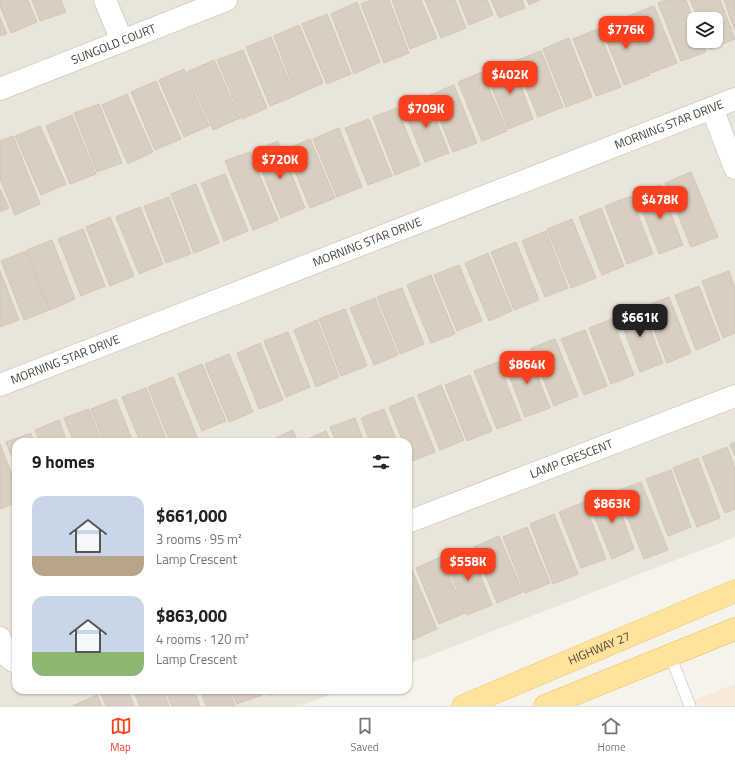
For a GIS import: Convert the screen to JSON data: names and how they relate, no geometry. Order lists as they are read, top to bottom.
{
  "streets": {
    "main road": ["HIGHWAY 27"],
    "street": ["SUNGOLD COURT", "MORNING STAR DRIVE", "LAMP CRESCENT"]
  },
  "page": {
    "price": [
      "$776K",
      "$402K",
      "$709K",
      "$720K",
      "$478K",
      "$661K",
      "$864K",
      "$863K",
      "$558K"
    ],
    "heading": "9 homes",
    "list": [
      {
        "name": "$661,000",
        "note": "3 rooms · 95 m² · Lamp Crescent"
      },
      {
        "name": "$863,000",
        "note": "4 rooms · 120 m² · Lamp Crescent"
      }
    ],
    "tabs": ["Map", "Saved", "Home"]
  }
}
